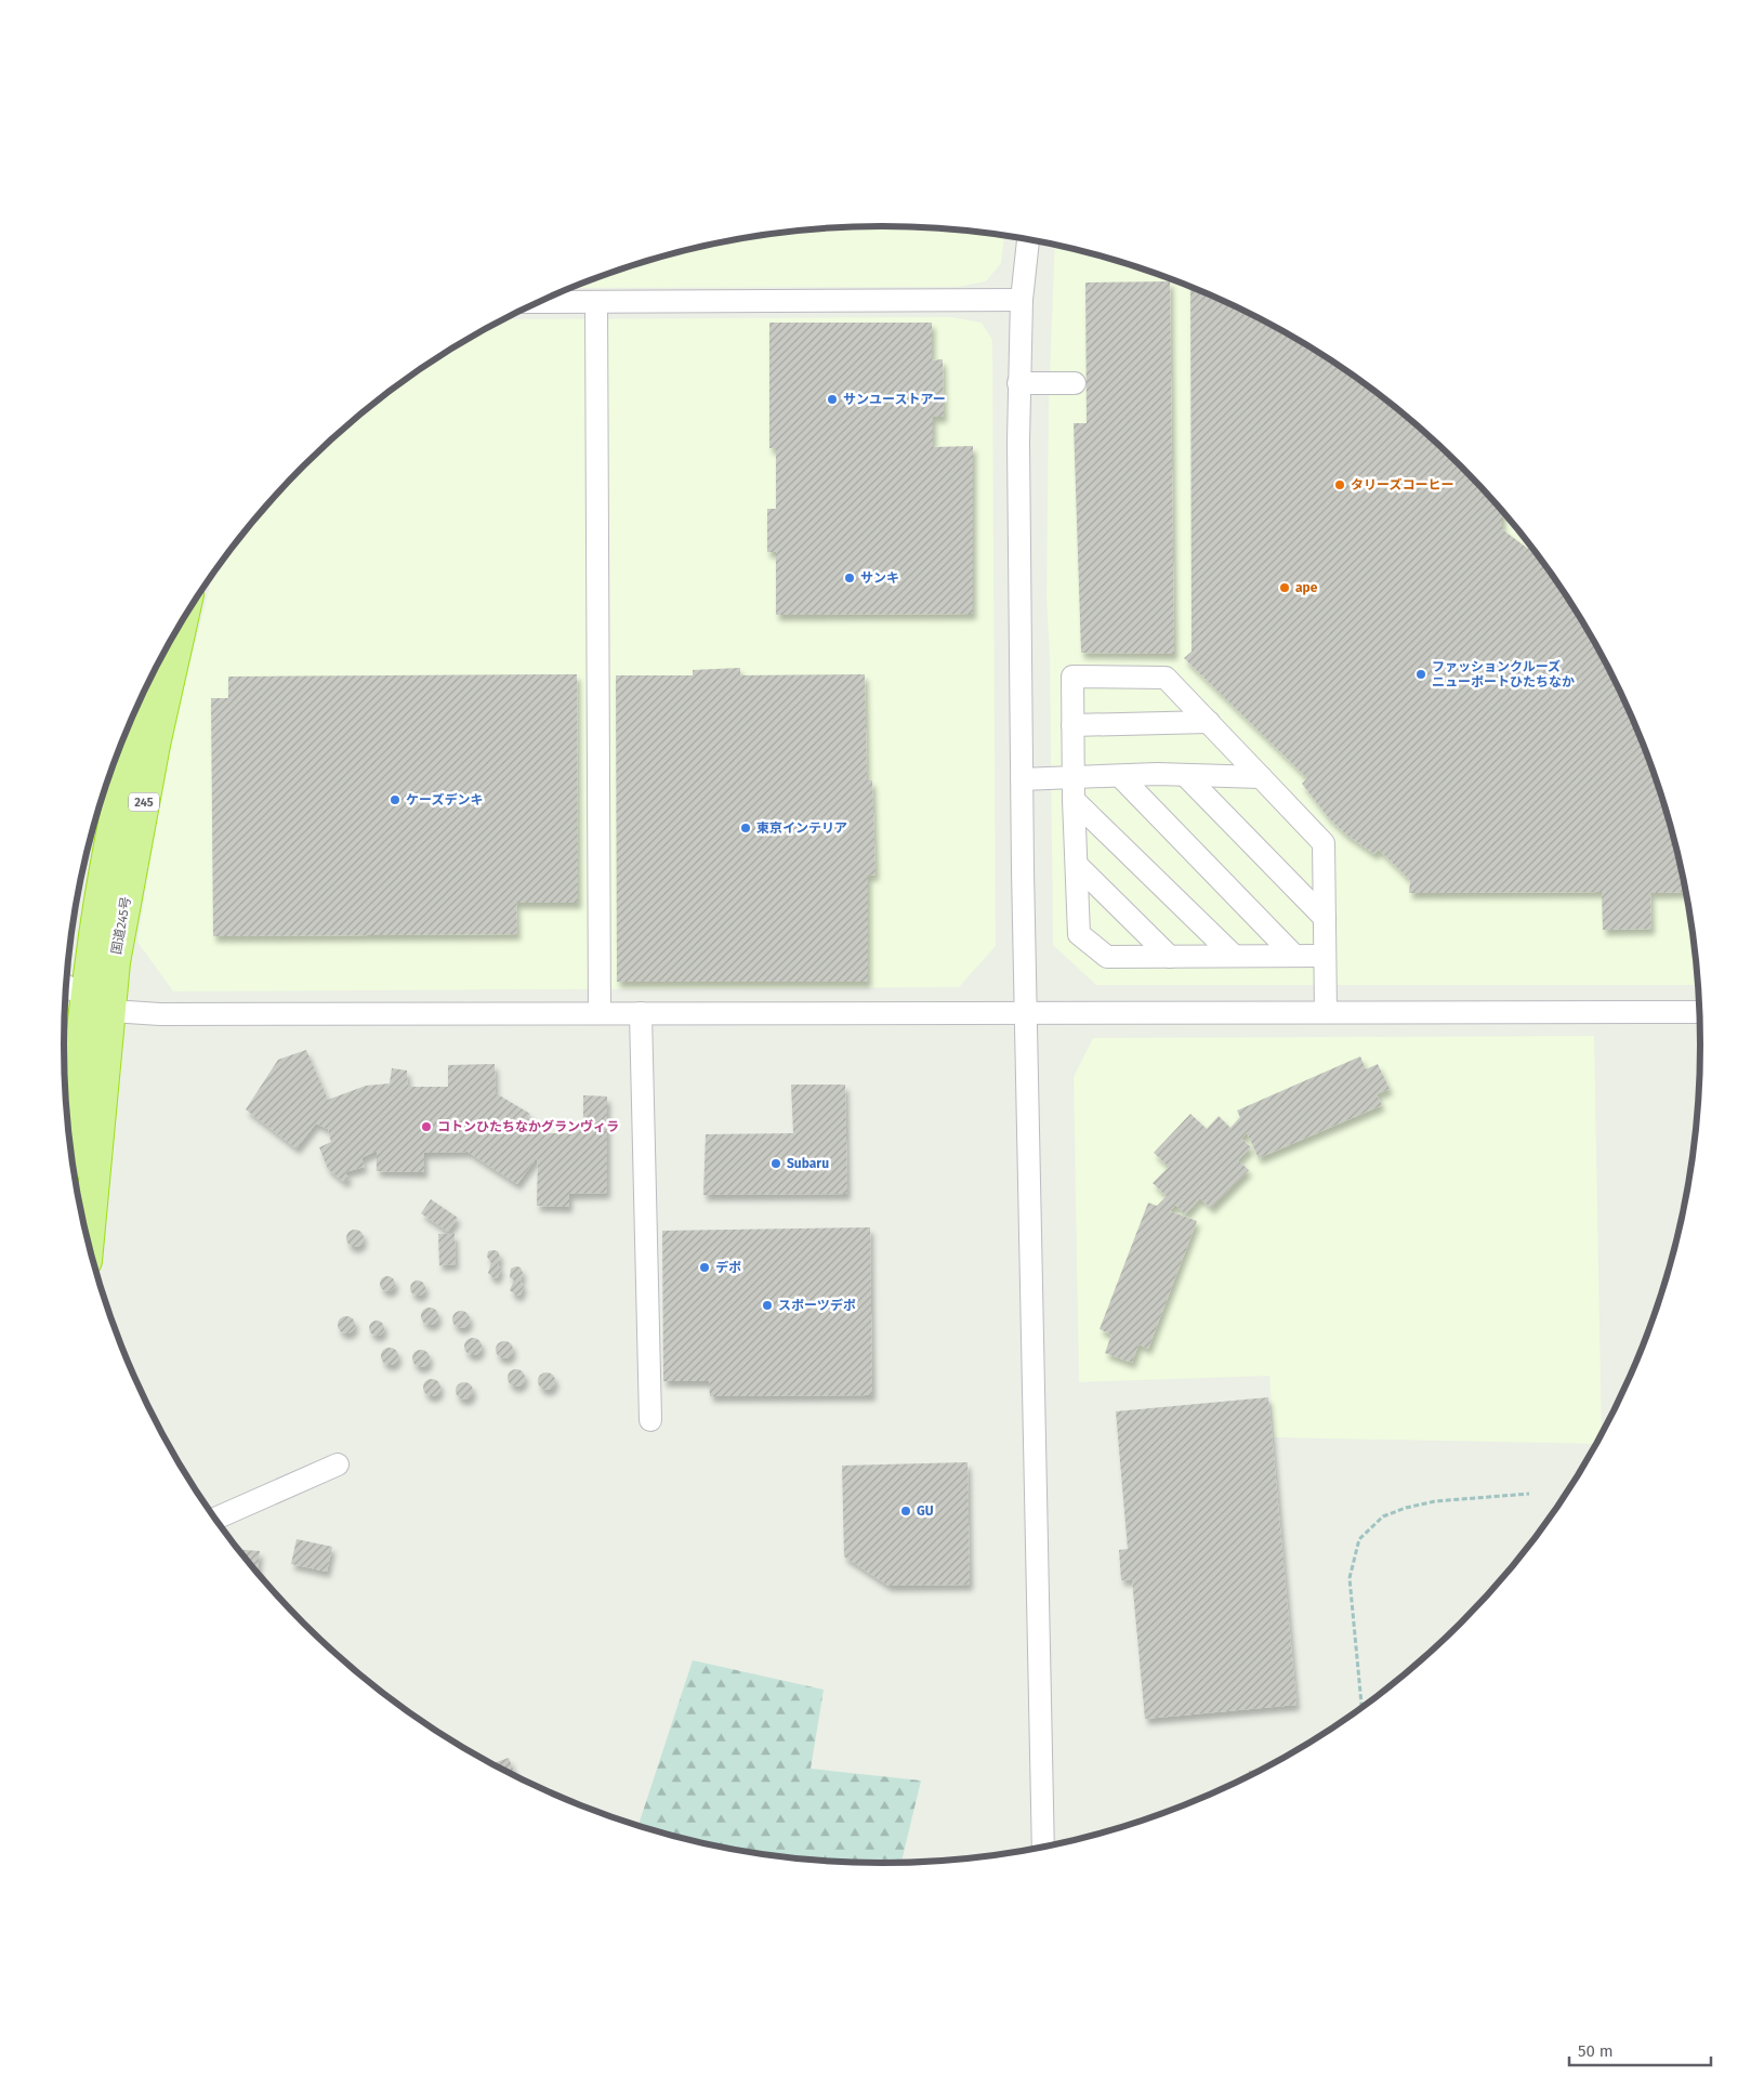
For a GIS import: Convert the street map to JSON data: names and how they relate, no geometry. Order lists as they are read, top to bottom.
{
  "streets": {
    "highway": ["245", "国道245号"]
  },
  "places": [
    "サンユーストアー",
    "タリーズコーヒー",
    "サンキ",
    "ape",
    "ファッションクルーズ ニューポートひたちなか",
    "ケーズデンキ",
    "東京インテリア",
    "コトンひたちなかグランヴィラ",
    "Subaru",
    "デポ",
    "スポーツデポ",
    "GU"
  ],
  "scale_bar": "50 m"
}
